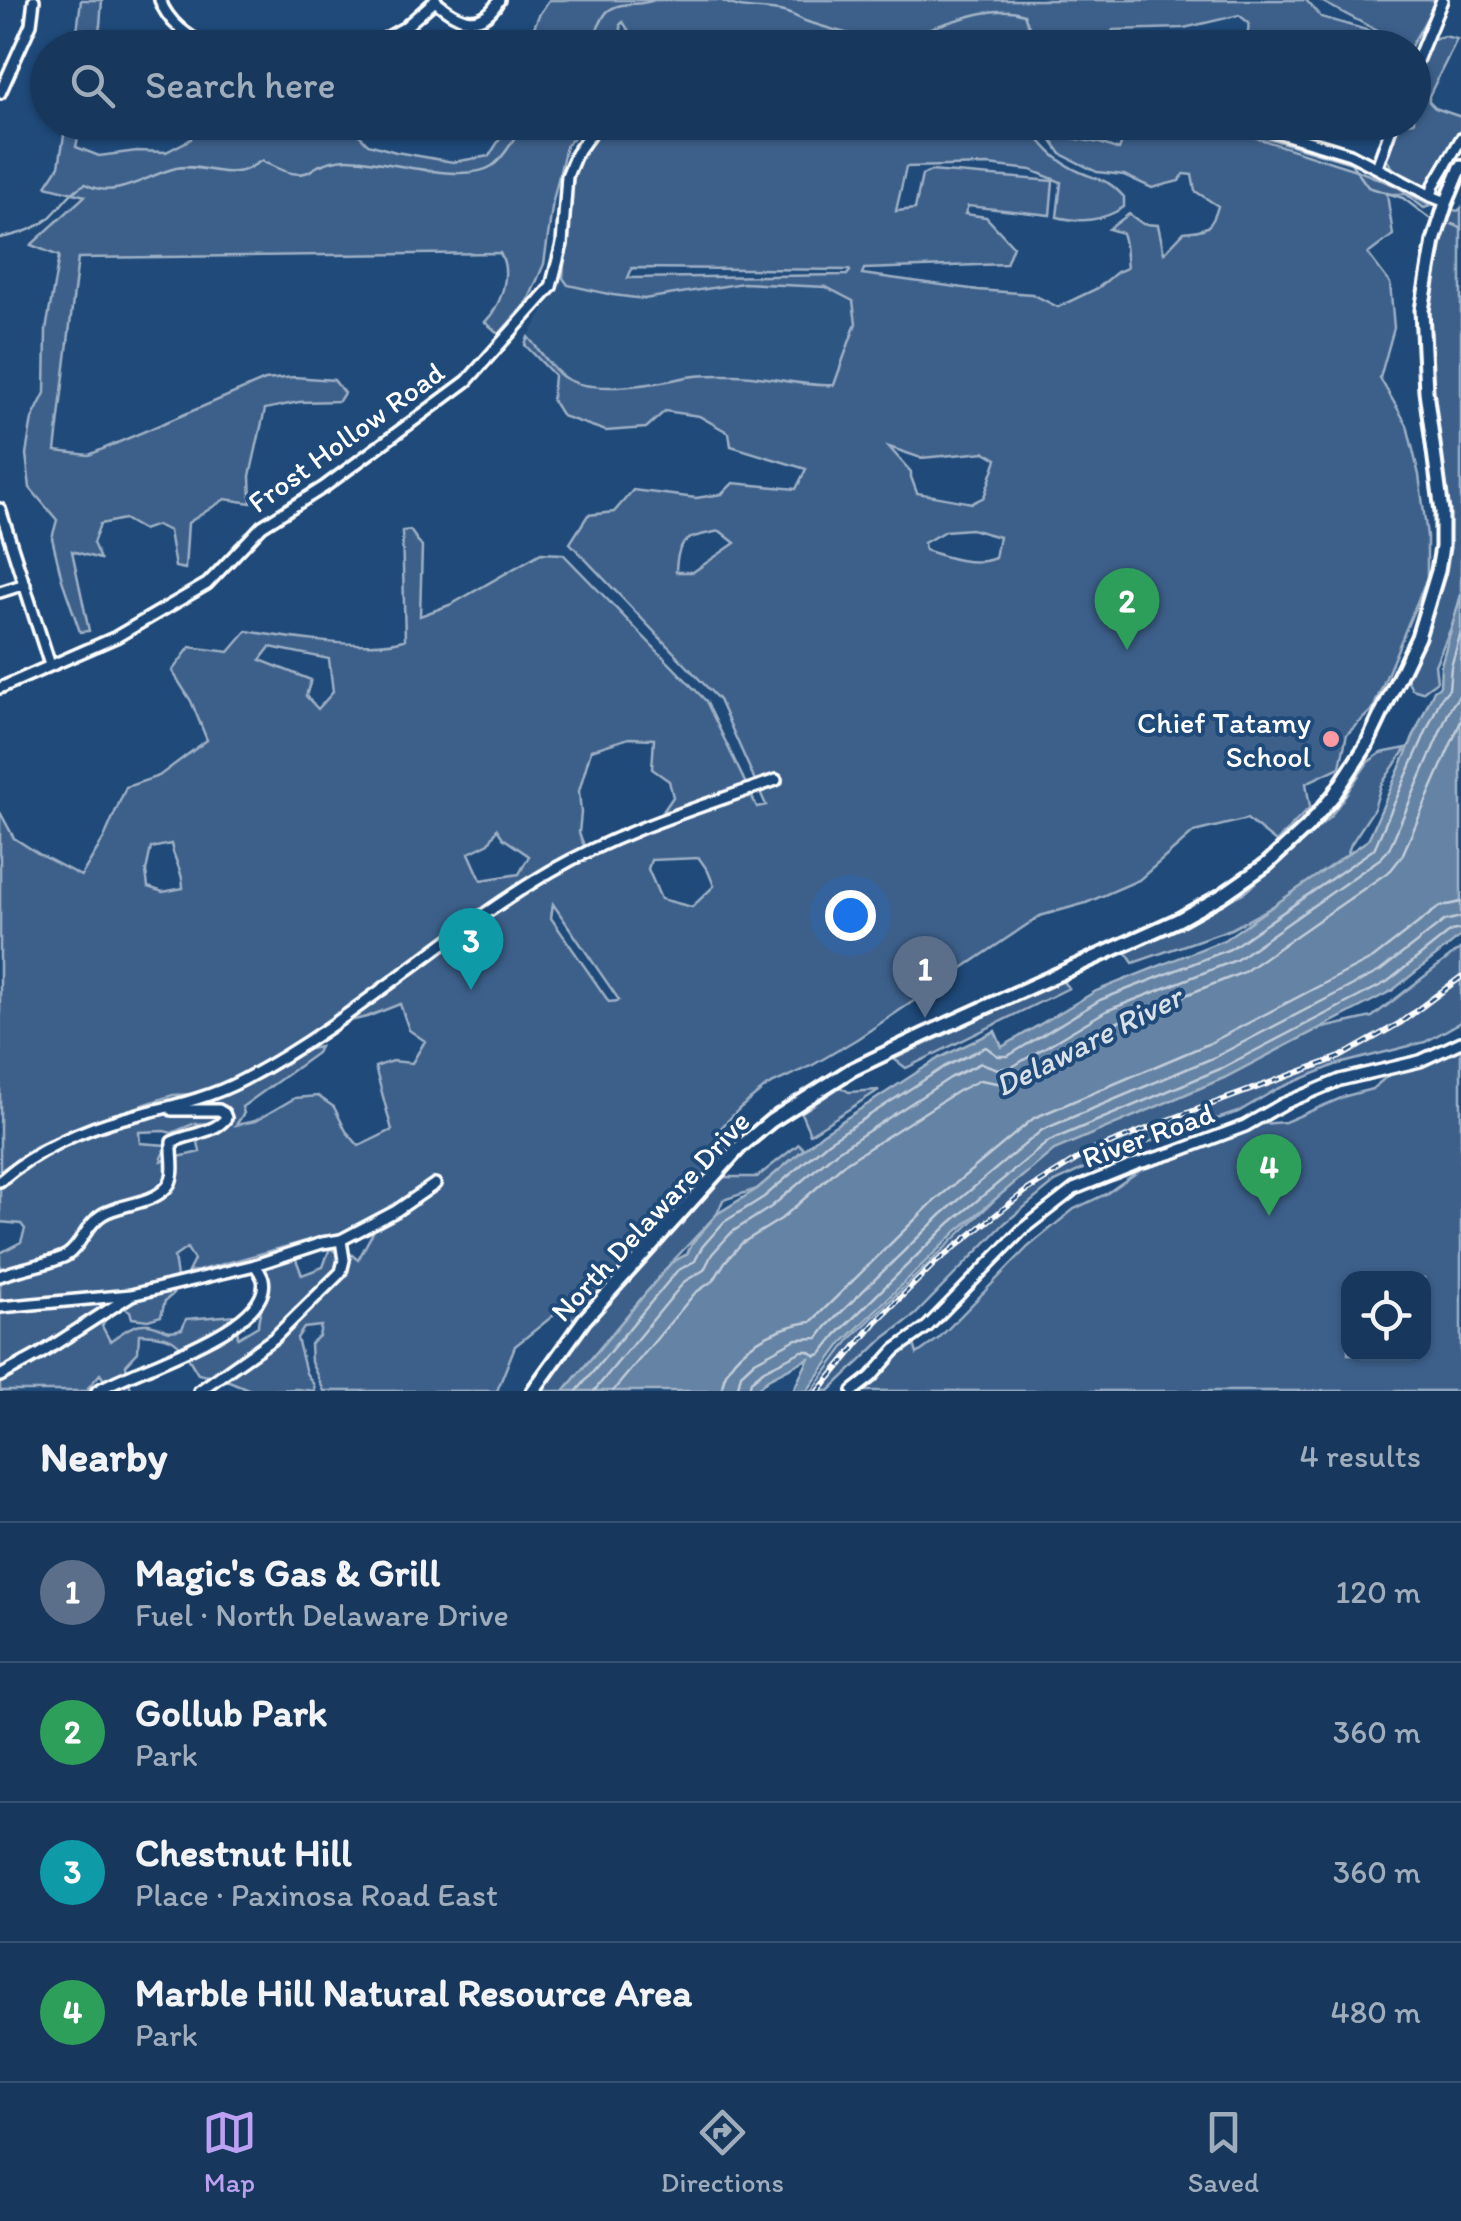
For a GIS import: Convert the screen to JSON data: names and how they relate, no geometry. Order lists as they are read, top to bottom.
{
  "streets": {
    "main road": ["North Delaware Drive"],
    "street": ["Frost Hollow Road", "River Road"]
  },
  "water": ["Delaware River"],
  "places": ["Chief Tatamy School"],
  "page": {
    "search": "Search here",
    "pins": [
      "2",
      "3",
      "1",
      "4"
    ],
    "heading": ["Nearby", "4 results"],
    "list": [
      {
        "mark": "1",
        "name": "Magic's Gas & Grill",
        "note": "Fuel · North Delaware Drive",
        "value": "120 m"
      },
      {
        "mark": "2",
        "name": "Gollub Park",
        "note": "Park",
        "value": "360 m"
      },
      {
        "mark": "3",
        "name": "Chestnut Hill",
        "note": "Place · Paxinosa Road East",
        "value": "360 m"
      },
      {
        "mark": "4",
        "name": "Marble Hill Natural Resource Area",
        "note": "Park",
        "value": "480 m"
      }
    ],
    "nav": ["Map", "Directions", "Saved"]
  }
}
